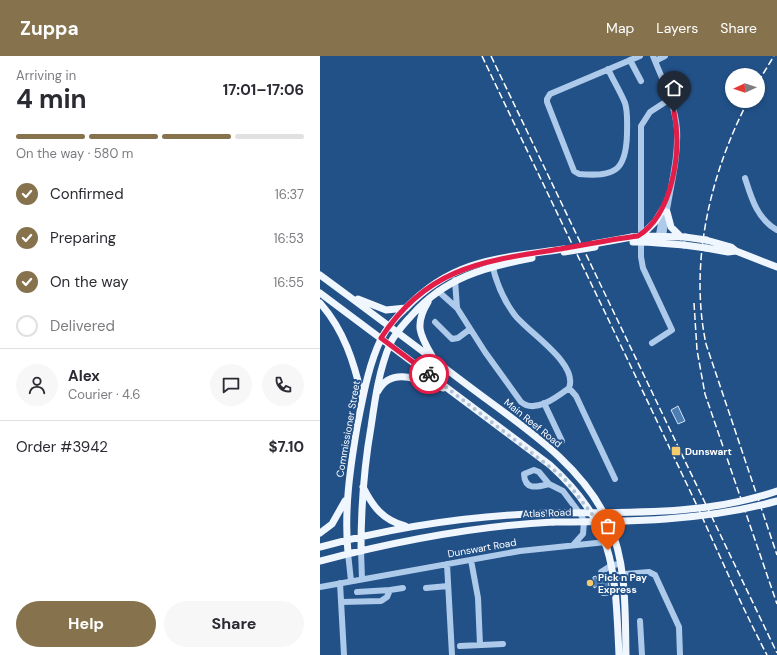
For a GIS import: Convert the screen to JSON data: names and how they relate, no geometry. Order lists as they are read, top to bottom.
{
  "streets": {
    "main road": ["Main Reef Road", "Commissioner Street", "Atlas Road"],
    "street": ["Dunswart Road"]
  },
  "crossings": [
    ["Main Reef Road", "Commissioner Street"],
    ["Commissioner Street", "Atlas Road"]
  ],
  "places": {
    "transit": ["Dunswart"],
    "other": ["Pick n Pay Express"]
  },
  "north": "left",
  "page": {
    "header": "Zuppa",
    "nav": ["Map", "Layers", "Share"],
    "heading": ["4 min", "Arriving in", "17:01–17:06"],
    "panel": [
      "Alex",
      "Courier · 4.6",
      "Order #3942",
      "$7.10"
    ],
    "bar": "On the way · 580 m",
    "list": [
      ["Confirmed", "16:37"],
      ["Preparing", "16:53"],
      ["On the way", "16:55"],
      "Delivered"
    ],
    "buttons": ["Help", "Share"]
  }
}
